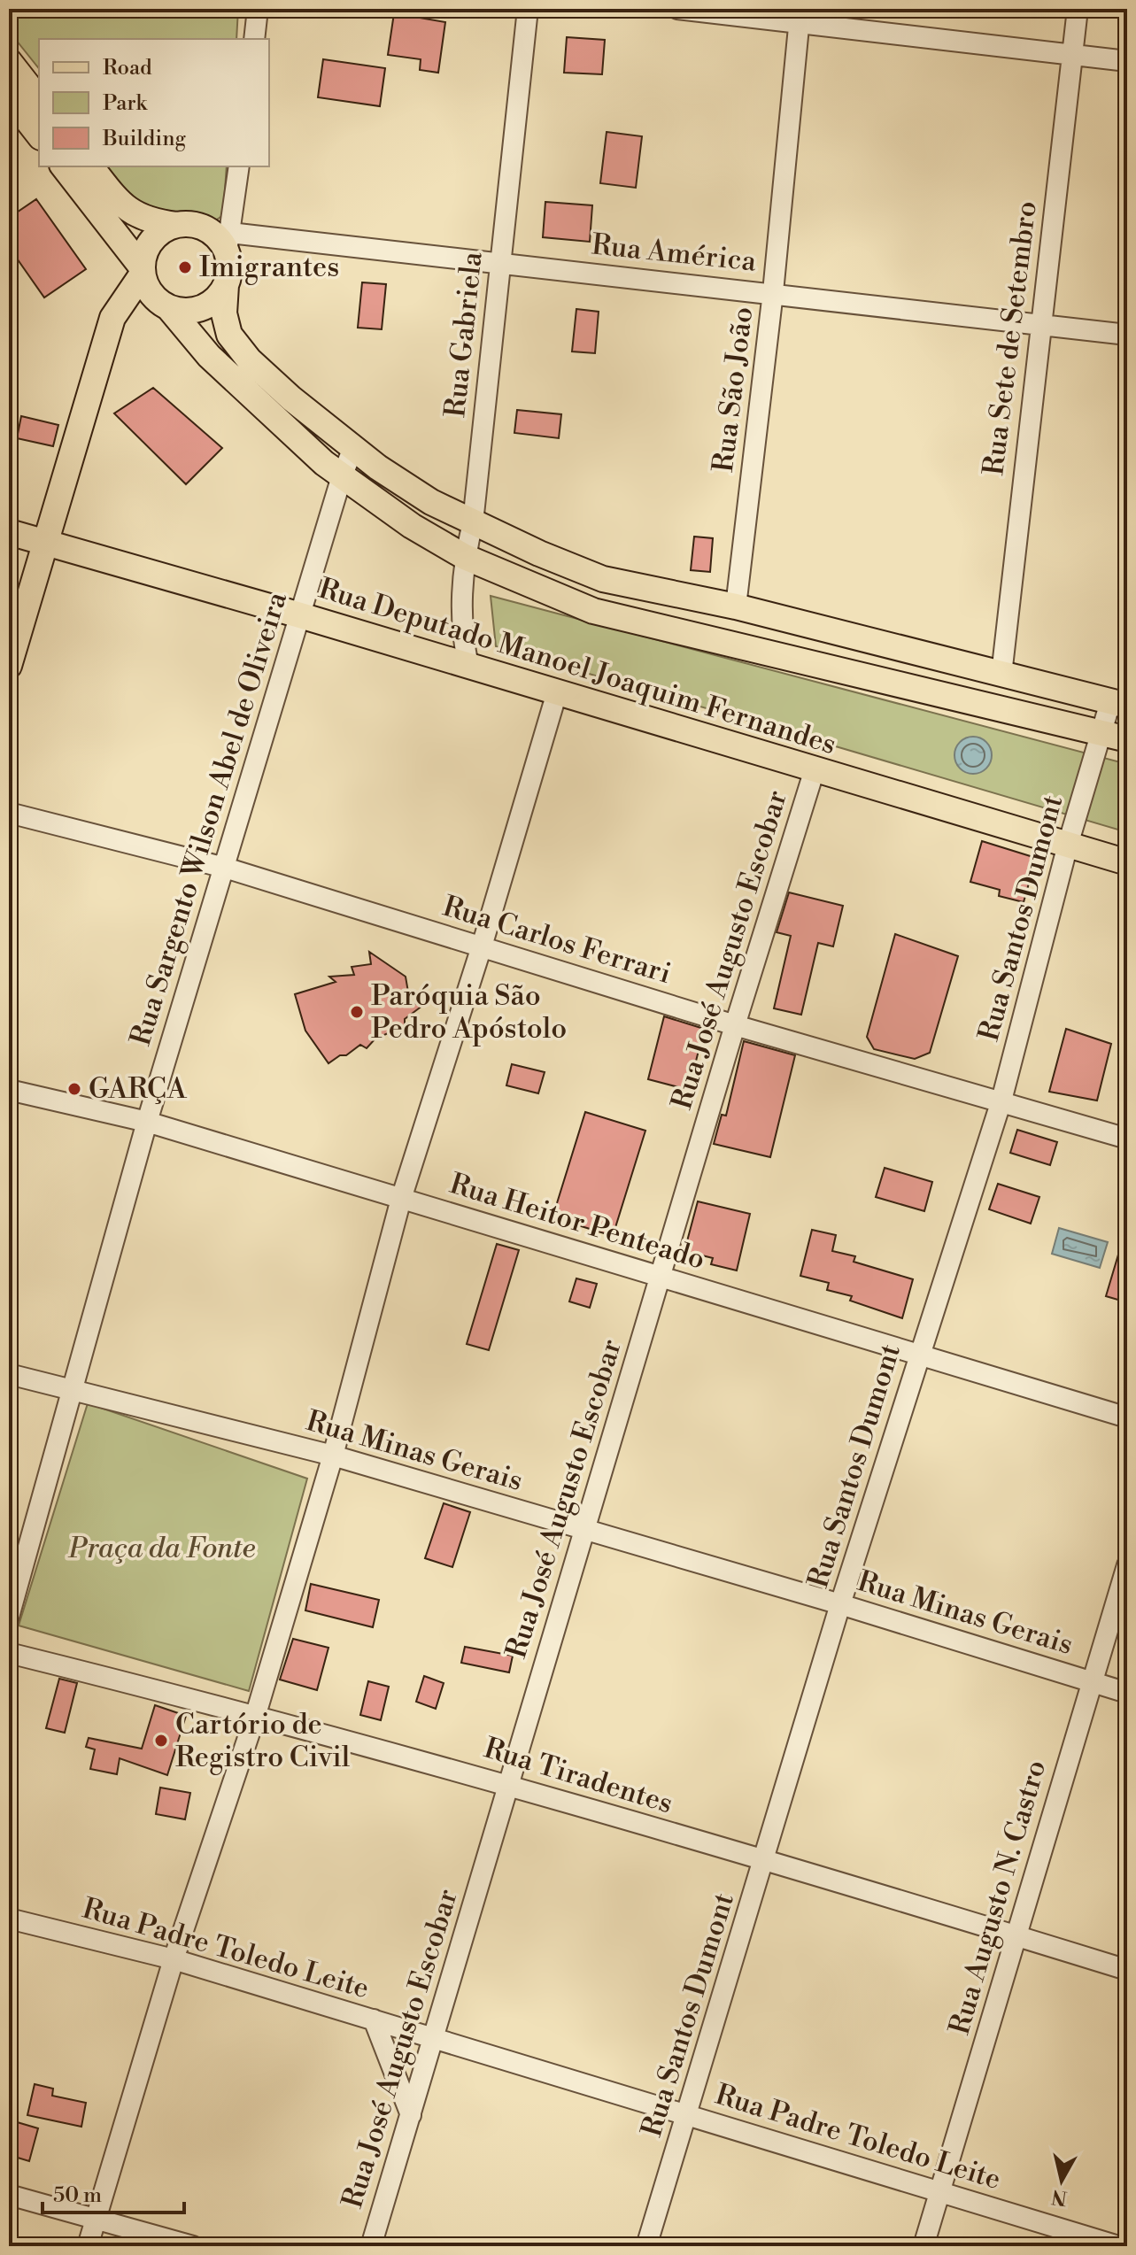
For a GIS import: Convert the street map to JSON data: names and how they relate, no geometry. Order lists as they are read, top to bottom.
{
  "streets": {
    "main road": ["Rua Deputado Manoel Joaquim Fernandes"],
    "street": [
      "Rua América",
      "Rua Gabriela",
      "Rua Sete de Setembro",
      "Rua São João",
      "Rua Sargento Wilson Abel de Oliveira",
      "Rua Santos Dumont",
      "Rua Carlos Ferrari",
      "Rua José Augusto Escobar",
      "Rua Heitor Penteado",
      "Rua Minas Gerais",
      "Rua Tiradentes",
      "Rua Augusto N. Castro",
      "Rua Padre Toledo Leite"
    ]
  },
  "crossings": [
    ["Rua América", "Rua Gabriela"],
    ["Rua América", "Rua Sete de Setembro"],
    ["Rua América", "Rua São João"],
    ["Rua Gabriela", "Rua Deputado Manoel Joaquim Fernandes"],
    ["Rua Deputado Manoel Joaquim Fernandes", "Rua Sargento Wilson Abel de Oliveira"],
    ["Rua Deputado Manoel Joaquim Fernandes", "Rua Santos Dumont"],
    ["Rua Deputado Manoel Joaquim Fernandes", "Rua José Augusto Escobar"],
    ["Rua Sargento Wilson Abel de Oliveira", "Rua Carlos Ferrari"],
    ["Rua Sargento Wilson Abel de Oliveira", "Rua Heitor Penteado"],
    ["Rua Sargento Wilson Abel de Oliveira", "Rua Minas Gerais"],
    ["Rua Santos Dumont", "Rua Carlos Ferrari"],
    ["Rua Santos Dumont", "Rua Heitor Penteado"],
    ["Rua Santos Dumont", "Rua Minas Gerais"],
    ["Rua Santos Dumont", "Rua Tiradentes"],
    ["Rua Santos Dumont", "Rua Padre Toledo Leite"],
    ["Rua Carlos Ferrari", "Rua José Augusto Escobar"],
    ["Rua José Augusto Escobar", "Rua Heitor Penteado"],
    ["Rua José Augusto Escobar", "Rua Minas Gerais"],
    ["Rua José Augusto Escobar", "Rua Tiradentes"],
    ["Rua José Augusto Escobar", "Rua Padre Toledo Leite"],
    ["Rua Minas Gerais", "Rua Augusto N. Castro"],
    ["Rua Tiradentes", "Rua Augusto N. Castro"],
    ["Rua Augusto N. Castro", "Rua Padre Toledo Leite"]
  ],
  "parks": ["Praça da Fonte"],
  "places": [
    "Imigrantes",
    "Paróquia São Pedro Apóstolo",
    "GARÇA",
    "Cartório de Registro Civil"
  ],
  "legend": ["Road", "Park", "Building"],
  "scale_bar": "50 m",
  "north": "bottom"
}
